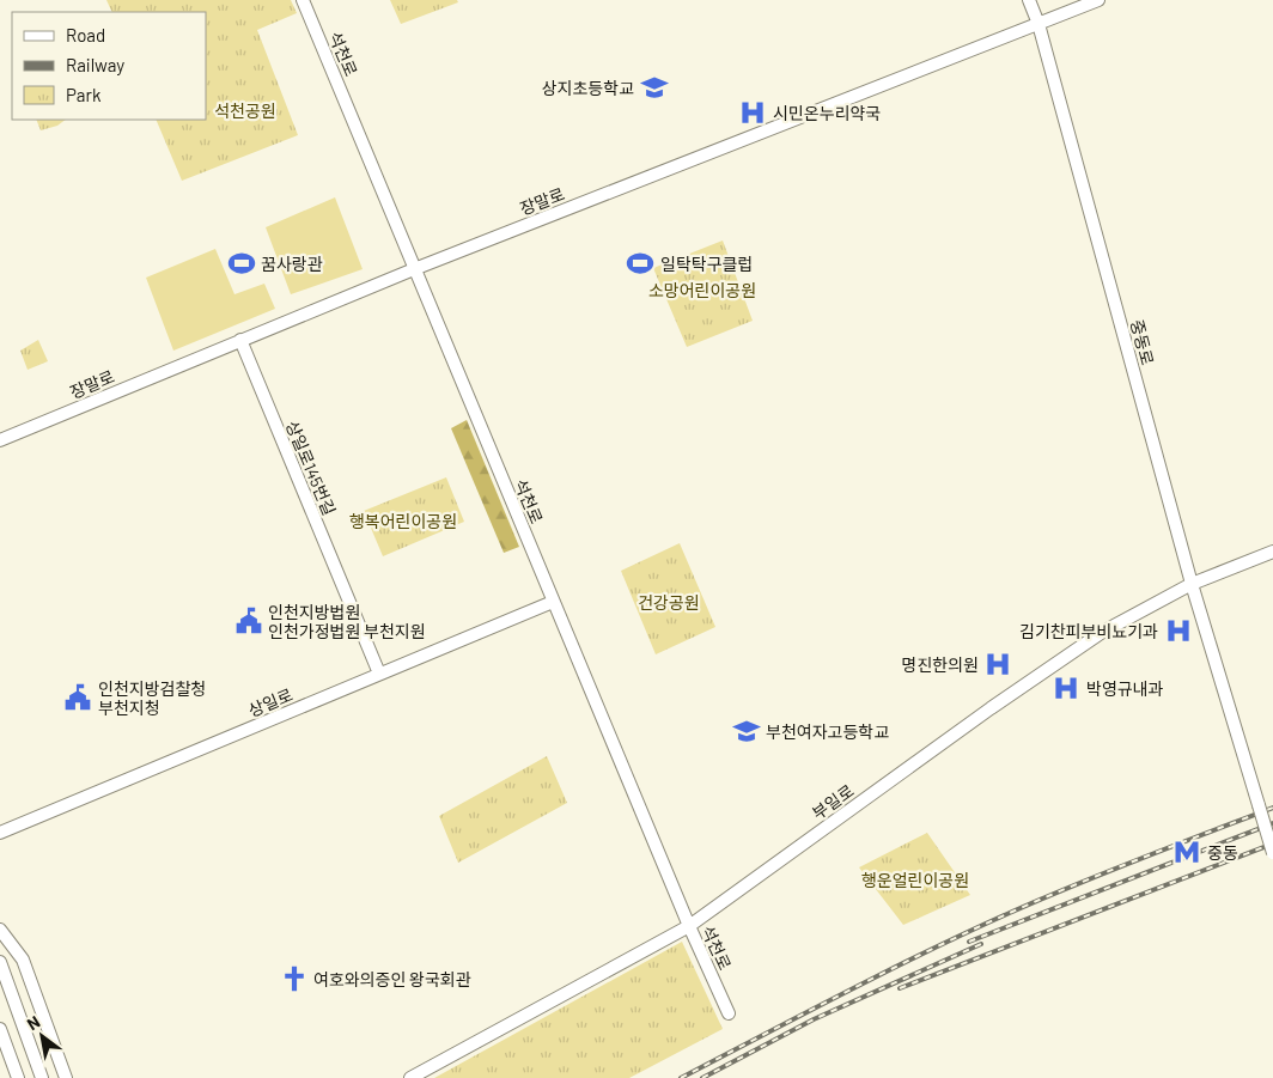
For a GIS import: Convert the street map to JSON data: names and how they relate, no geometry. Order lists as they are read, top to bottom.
{
  "streets": {
    "street": [
      "석천로",
      "장말로",
      "중동로",
      "상일로145번길",
      "상일로",
      "부일로"
    ]
  },
  "crossings": [
    ["석천로", "장말로"],
    ["석천로", "상일로"],
    ["석천로", "부일로"],
    ["장말로", "중동로"],
    ["장말로", "상일로145번길"],
    ["중동로", "부일로"],
    ["상일로145번길", "상일로"]
  ],
  "parks": [
    "석천공원",
    "소망어린이공원",
    "행복어린이공원",
    "건강공원",
    "행운얼린이공원"
  ],
  "places": {
    "school or university": ["상지초등학교", "부천여자고등학교"],
    "hospital": [
      "시민온누리약국",
      "김기찬피부비뇨기과",
      "명진한의원",
      "박영규내과"
    ],
    "sports": ["꿈사랑관", "일탁탁구클럽"],
    "public building": ["인천지방법원 인천가정법원 부천지원", "인천지방검찰청 부천지청"],
    "metro station": ["중동"],
    "church": ["여호와의증인 왕국회관"]
  },
  "legend": ["Road", "Railway", "Park"],
  "north": "top left"
}
